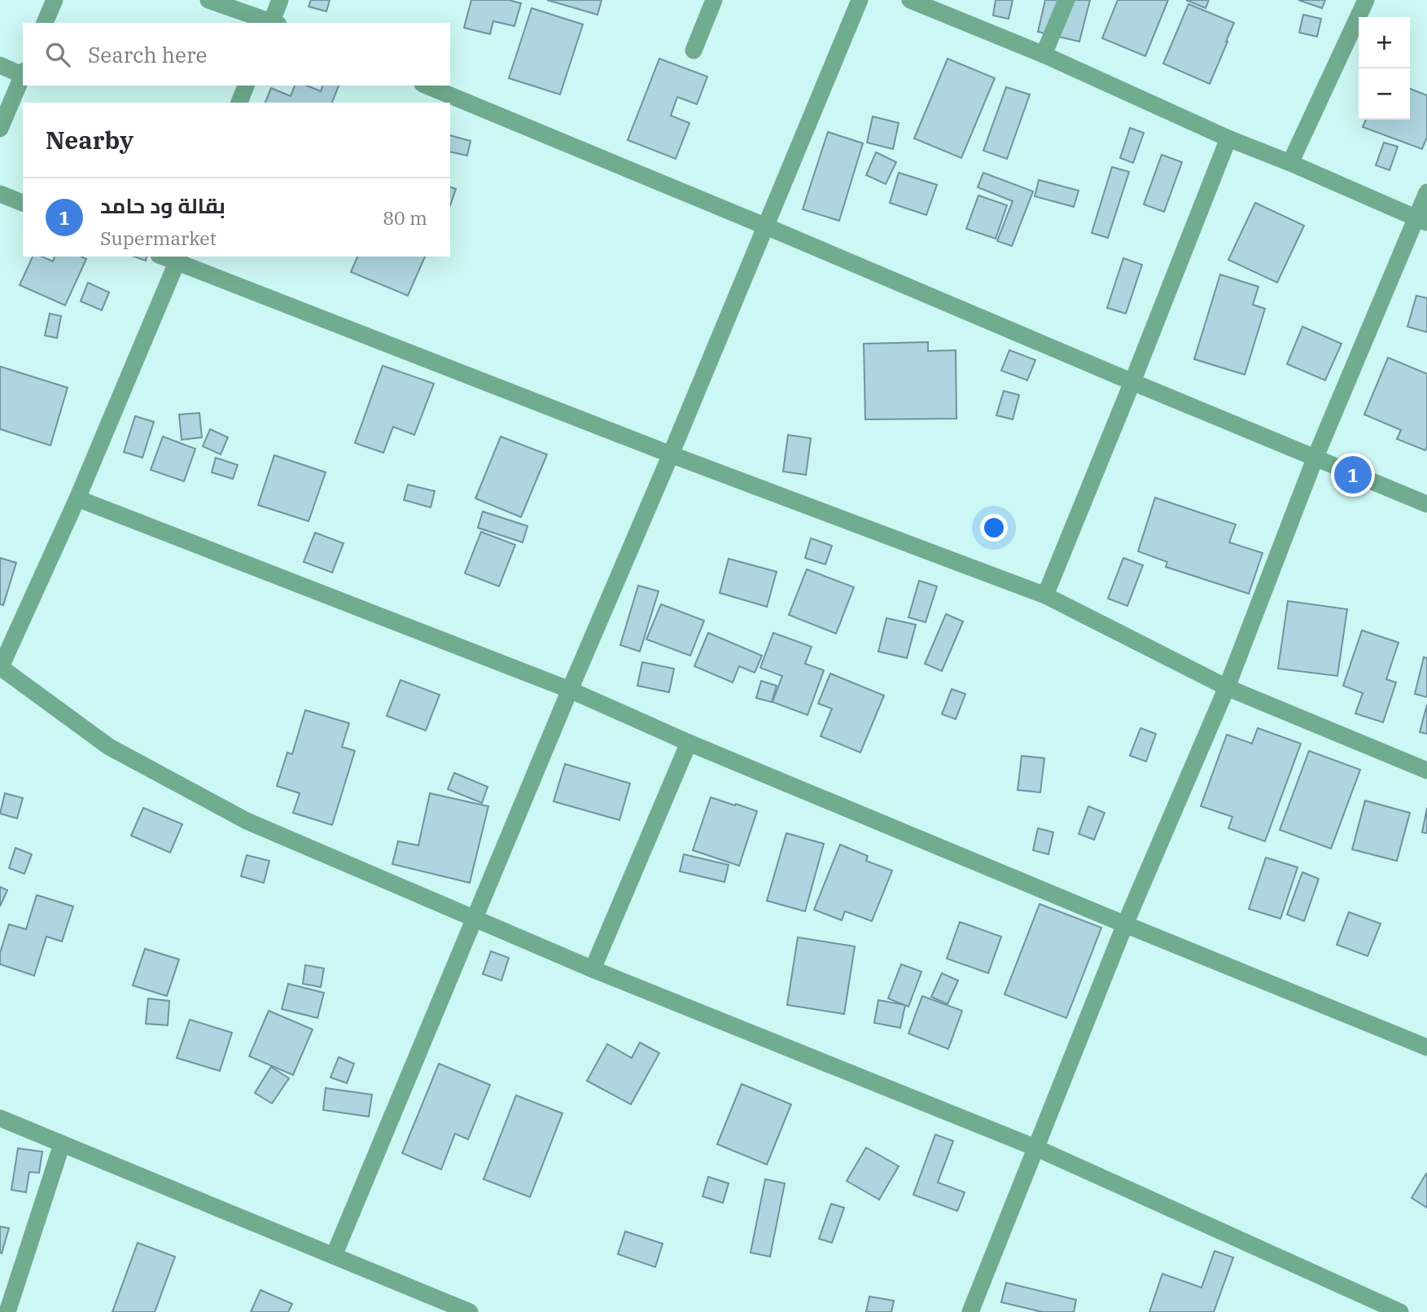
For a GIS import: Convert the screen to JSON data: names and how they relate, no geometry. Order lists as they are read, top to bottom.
{
  "page": {
    "map_buttons": ["+", "−"],
    "search": "Search here",
    "heading": "Nearby",
    "list": [
      {
        "mark": "1",
        "name": "بقالة ود حامد",
        "note": "Supermarket",
        "value": "80 m"
      }
    ],
    "pins": "1"
  }
}
